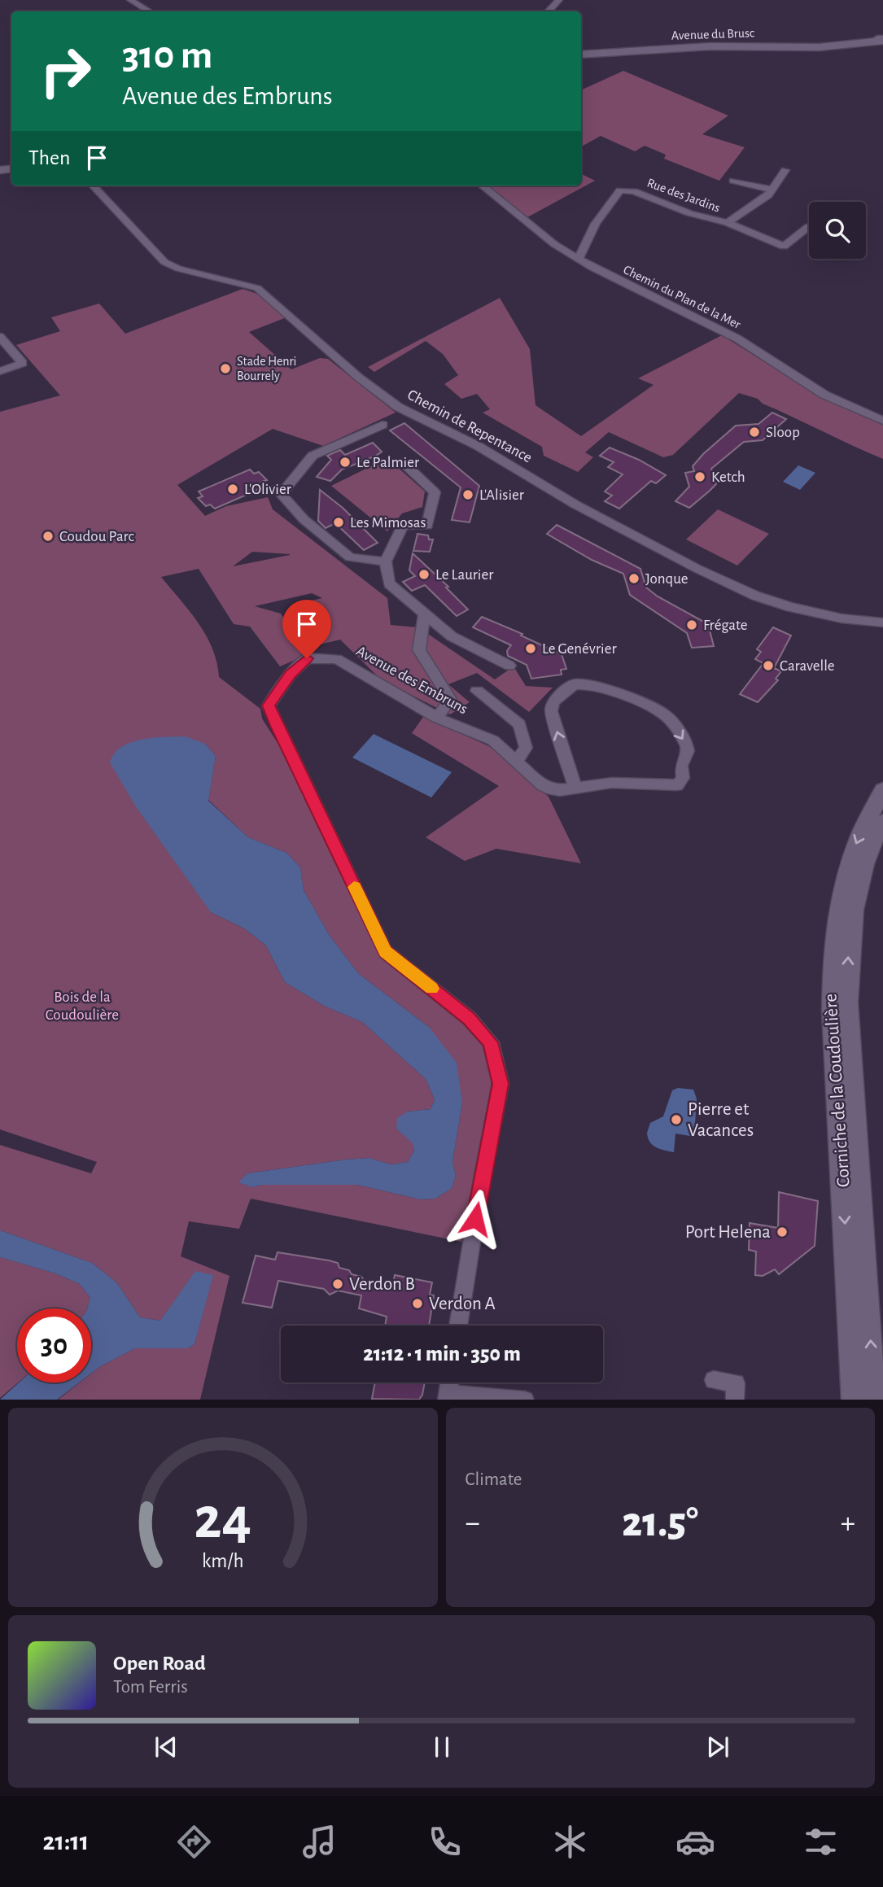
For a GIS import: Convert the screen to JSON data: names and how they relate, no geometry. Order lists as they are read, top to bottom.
{
  "streets": {
    "main road": ["Avenue du Brusc", "Corniche de la Coudoulière"],
    "street": [
      "Rue des Jardins",
      "Chemin du Plan de la Mer",
      "Chemin de Repentance",
      "Avenue des Embruns"
    ]
  },
  "crossings": [
    ["Rue des Jardins", "Chemin du Plan de la Mer"]
  ],
  "parks": ["Bois de la Coudoulière"],
  "places": [
    "Stade Henri Bourrely",
    "Sloop",
    "Le Palmier",
    "Ketch",
    "L'Olivier",
    "L'Alisier",
    "Les Mimosas",
    "Coudou Parc",
    "Le Laurier",
    "Jonque",
    "Frégate",
    "Le Genévrier",
    "Caravelle",
    "Pierre et Vacances",
    "Port Helena",
    "Verdon B",
    "Verdon A"
  ],
  "page": {
    "turn": ["310 m", "Avenue des Embruns"],
    "then": "Then",
    "limit": "30",
    "trip": "21:12 · 1 min · 350 m",
    "tile": "Climate",
    "heat": ["−", "21.5°", "+"],
    "song": ["Open Road", "Tom Ferris"],
    "tabs": "21:11",
    "gauge": ["24", "km/h"]
  }
}
